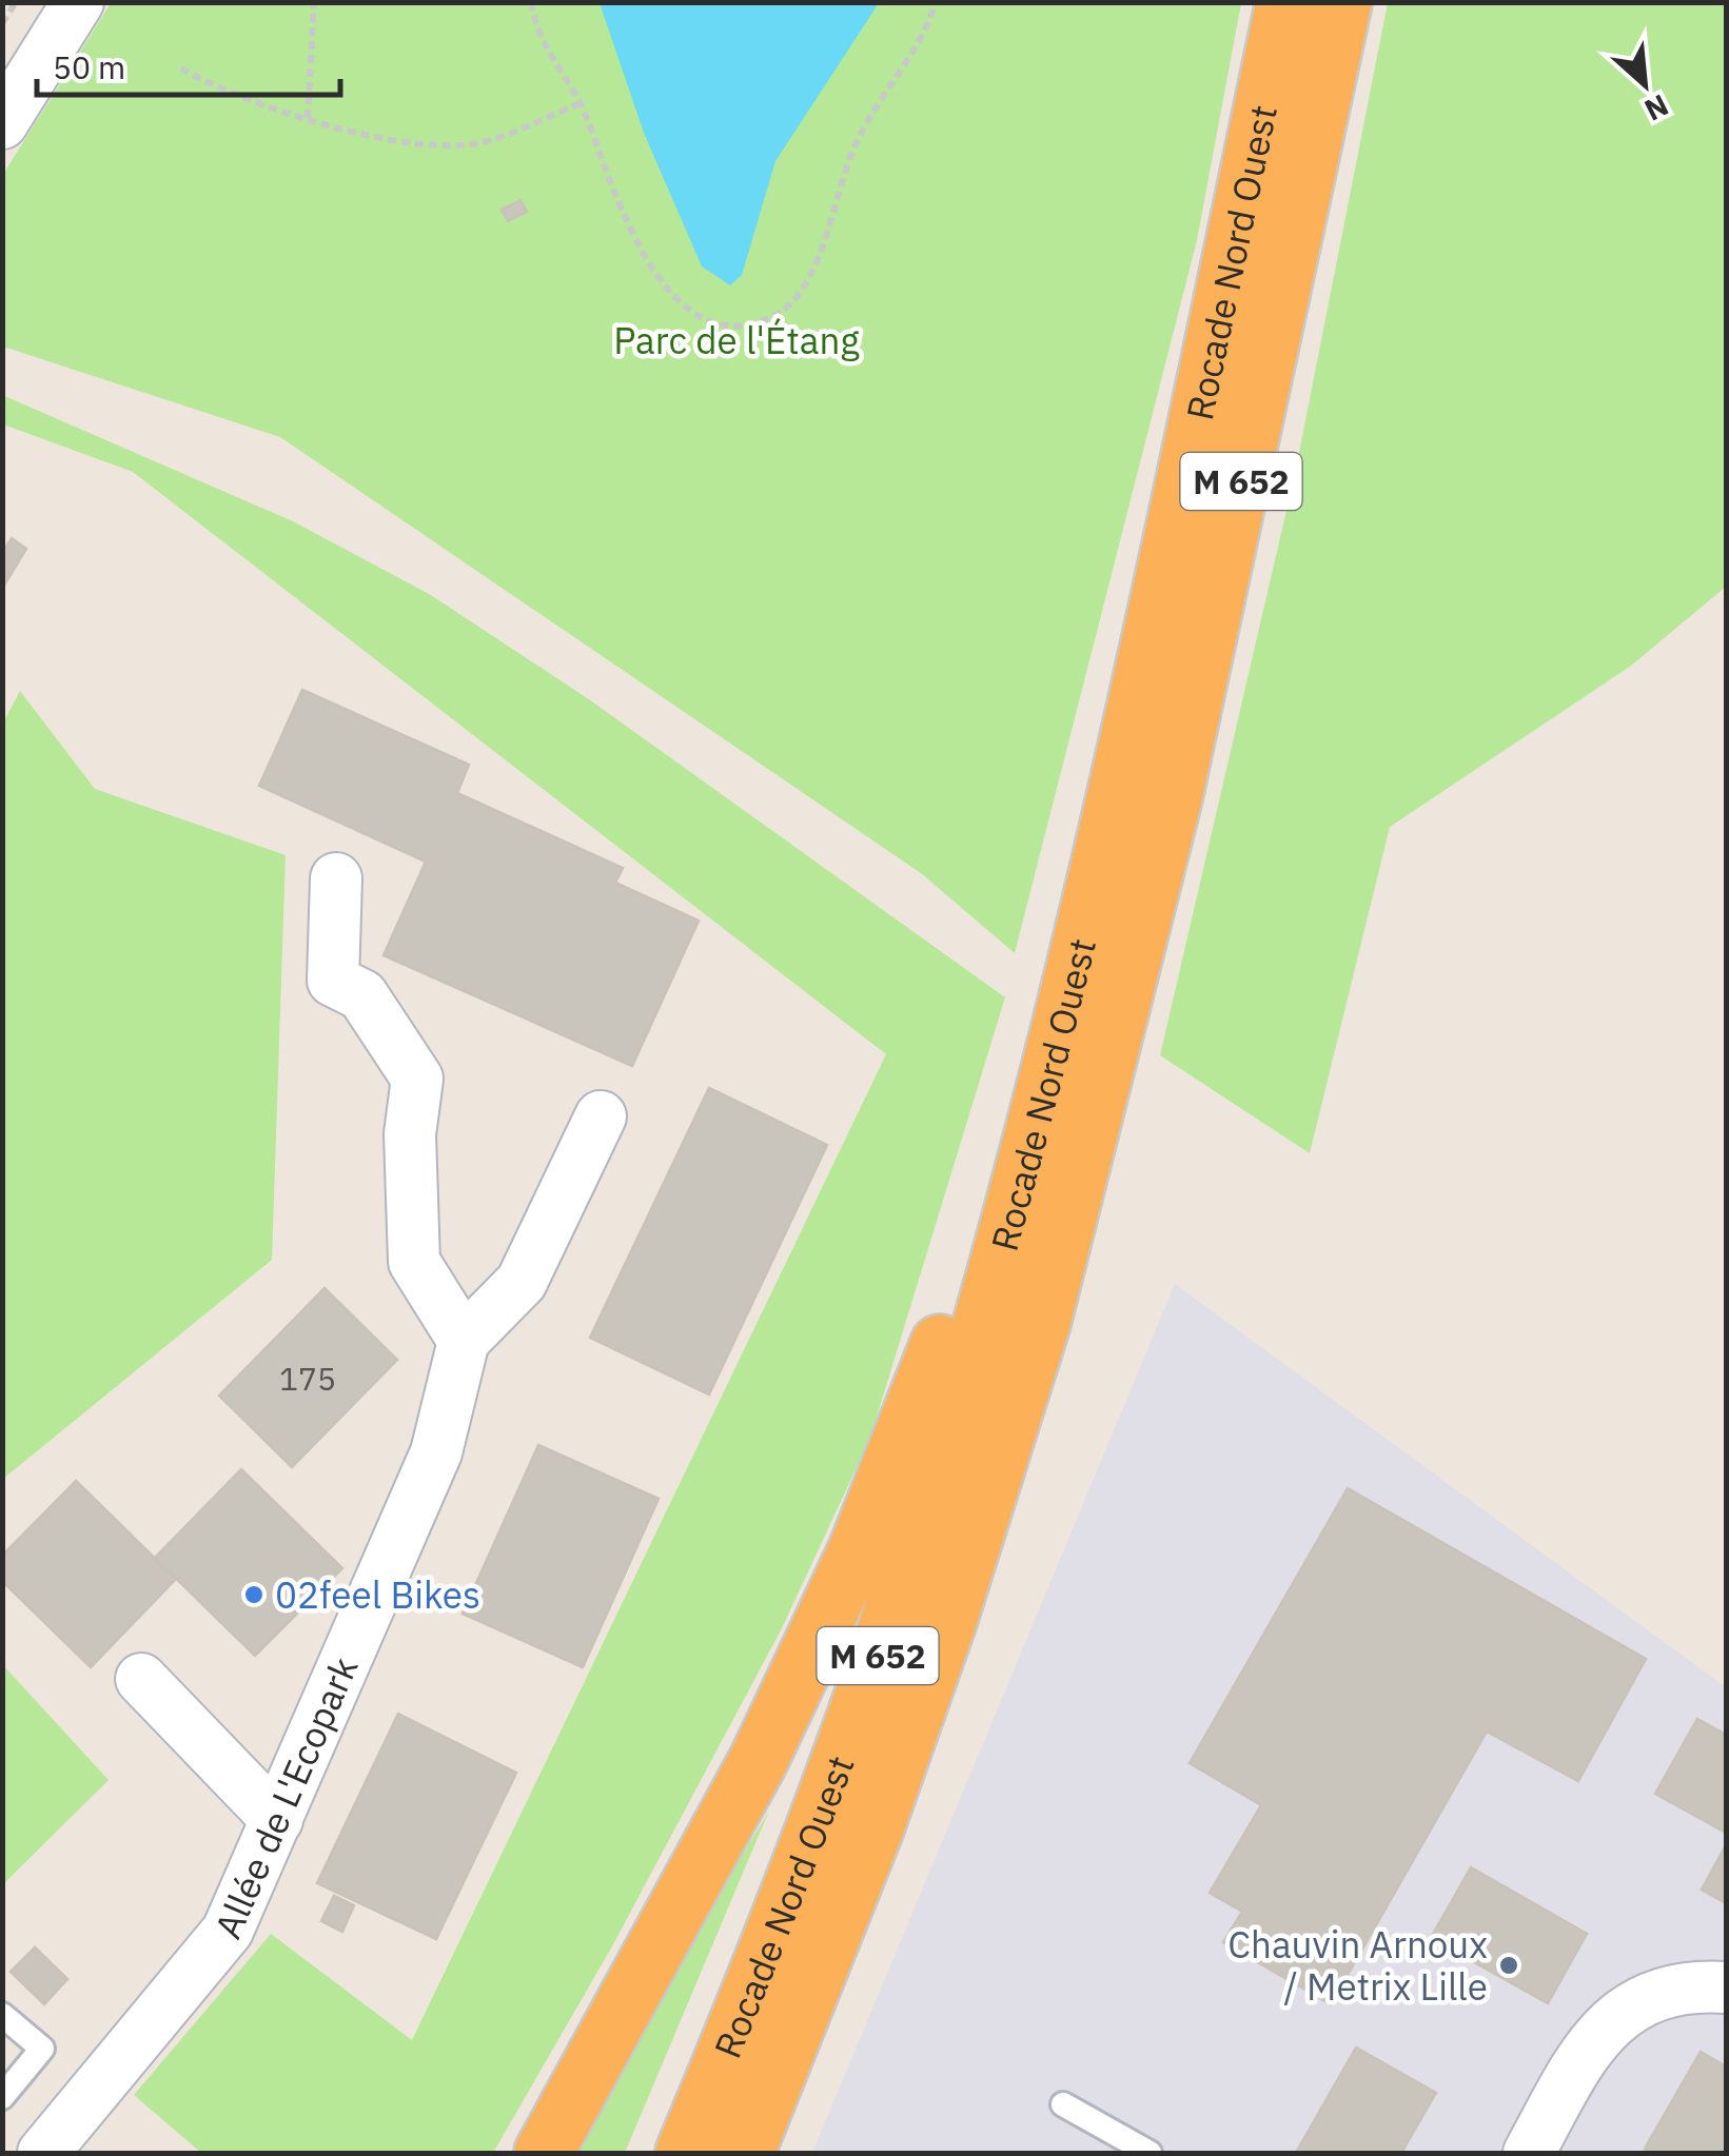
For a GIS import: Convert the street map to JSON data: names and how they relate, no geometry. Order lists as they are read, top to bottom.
{
  "streets": {
    "highway": ["Rocade Nord Ouest", "M 652"],
    "street": ["Allée de L'Ecopark"]
  },
  "parks": ["Parc de l'Étang"],
  "places": ["02feel Bikes", "Chauvin Arnoux / Metrix Lille"],
  "house_numbers": ["175"],
  "scale_bar": "50 m",
  "north": "bottom right"
}
